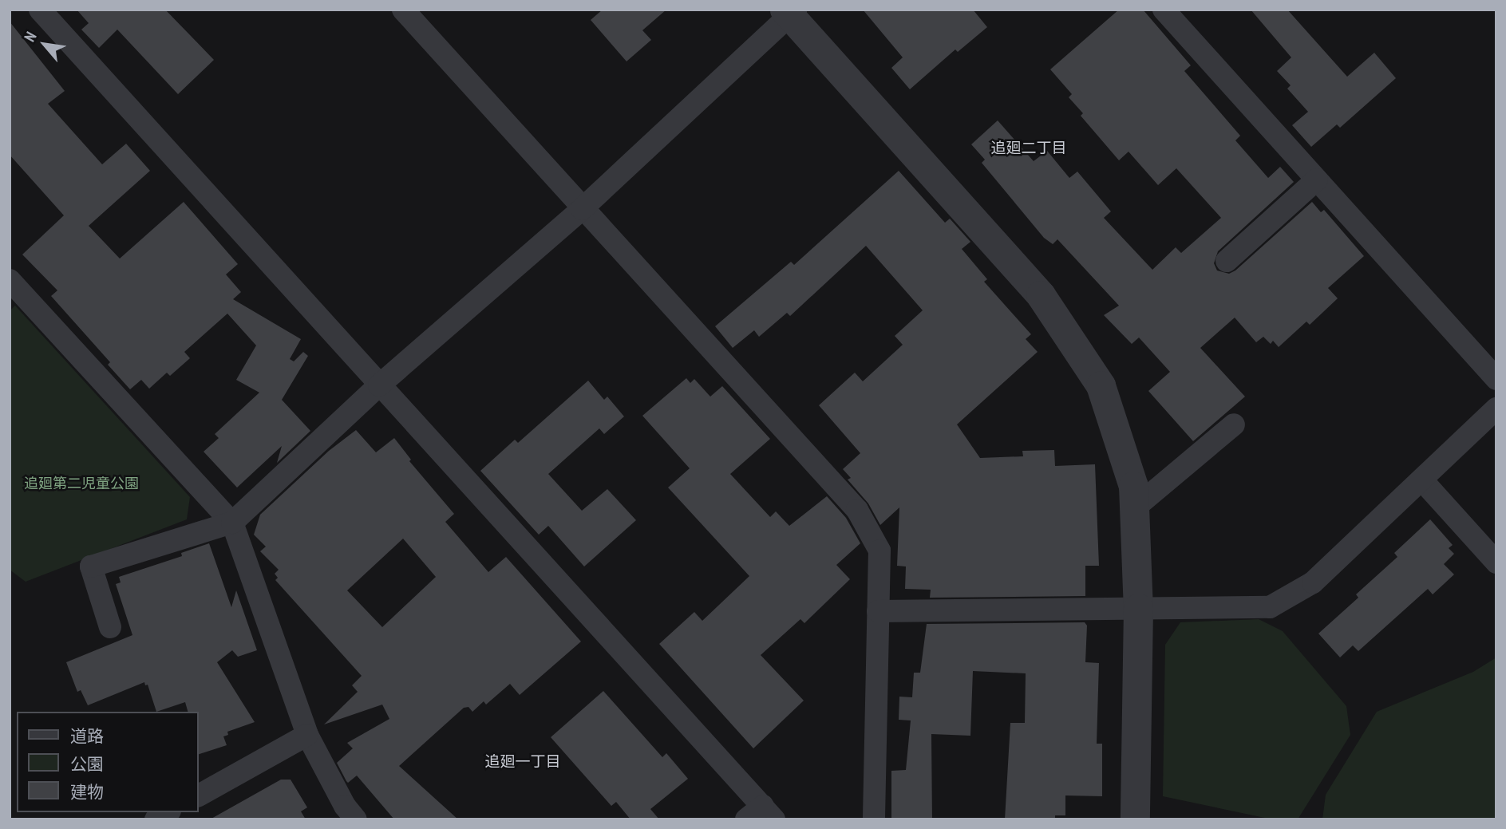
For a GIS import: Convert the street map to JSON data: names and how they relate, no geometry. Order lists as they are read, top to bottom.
{
  "districts": ["追廻二丁目", "追廻一丁目"],
  "parks": ["追廻第二児童公園"],
  "legend": ["道路", "公園", "建物"],
  "north": "top left"
}
